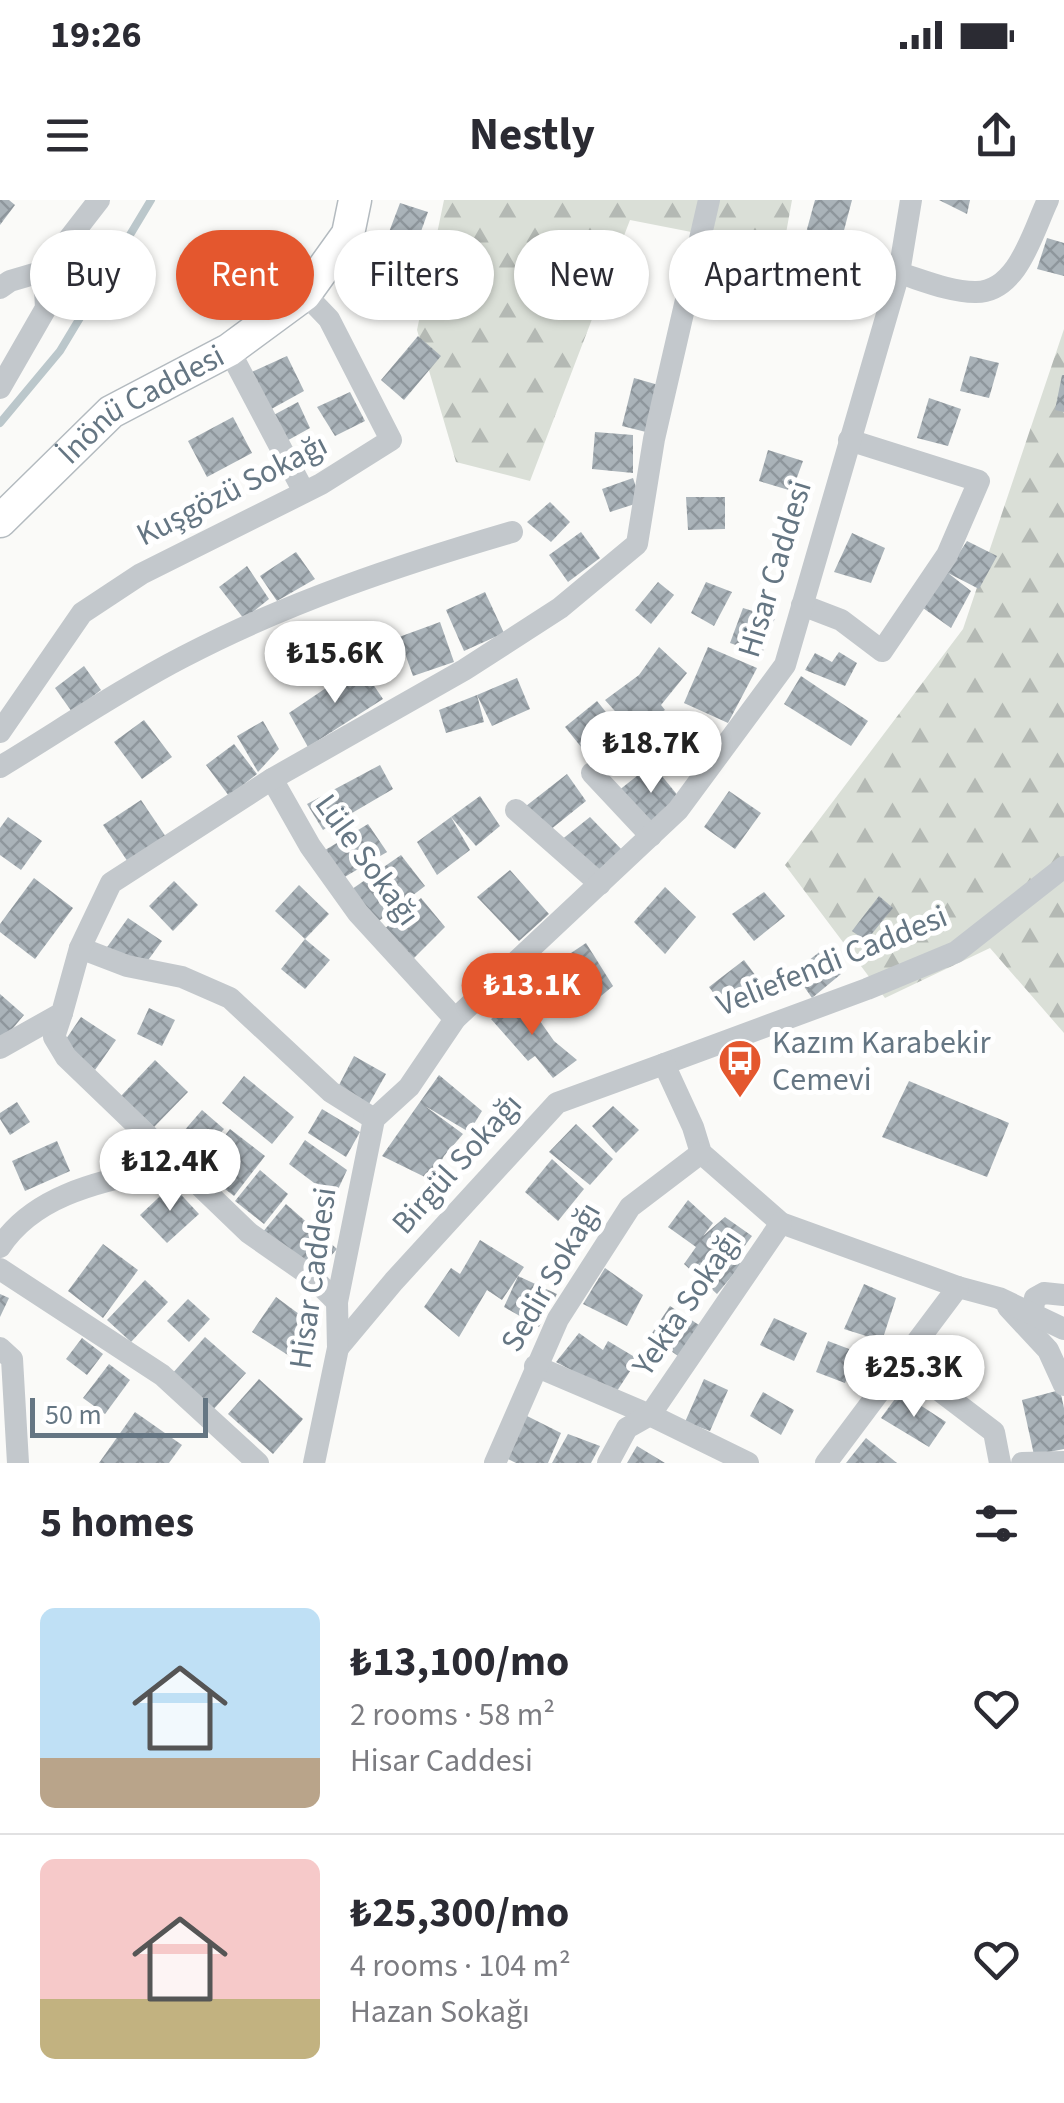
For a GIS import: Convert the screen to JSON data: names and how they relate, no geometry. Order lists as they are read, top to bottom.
{
  "streets": {
    "main road": ["İnönü Caddesi"],
    "street": [
      "Kuşgözü Sokağı",
      "Hisar Caddesi",
      "Lüle Sokağı",
      "Veliefendi Caddesi",
      "Birgül Sokağı",
      "Sedir Sokağı",
      "Yekta Sokağı"
    ]
  },
  "crossings": [
    ["Hisar Caddesi", "Lüle Sokağı"],
    ["Hisar Caddesi", "Birgül Sokağı"],
    ["Veliefendi Caddesi", "Birgül Sokağı"]
  ],
  "places": {
    "bus stop": ["Kazım Karabekir Cemevi"]
  },
  "scale_bar": "50 m",
  "page": {
    "status": "19:26",
    "header": "Nestly",
    "chip": [
      "Buy",
      "Rent",
      "Filters",
      "New",
      "Apartment"
    ],
    "price": [
      "₺15.6K",
      "₺18.7K",
      "₺13.1K",
      "₺12.4K",
      "₺25.3K"
    ],
    "scale": "50 m",
    "heading": "5 homes",
    "list": [
      {
        "name": "₺13,100/mo",
        "note": "2 rooms · 58 m² · Hisar Caddesi"
      },
      {
        "name": "₺25,300/mo",
        "note": "4 rooms · 104 m² · Hazan Sokağı"
      }
    ]
  }
}
